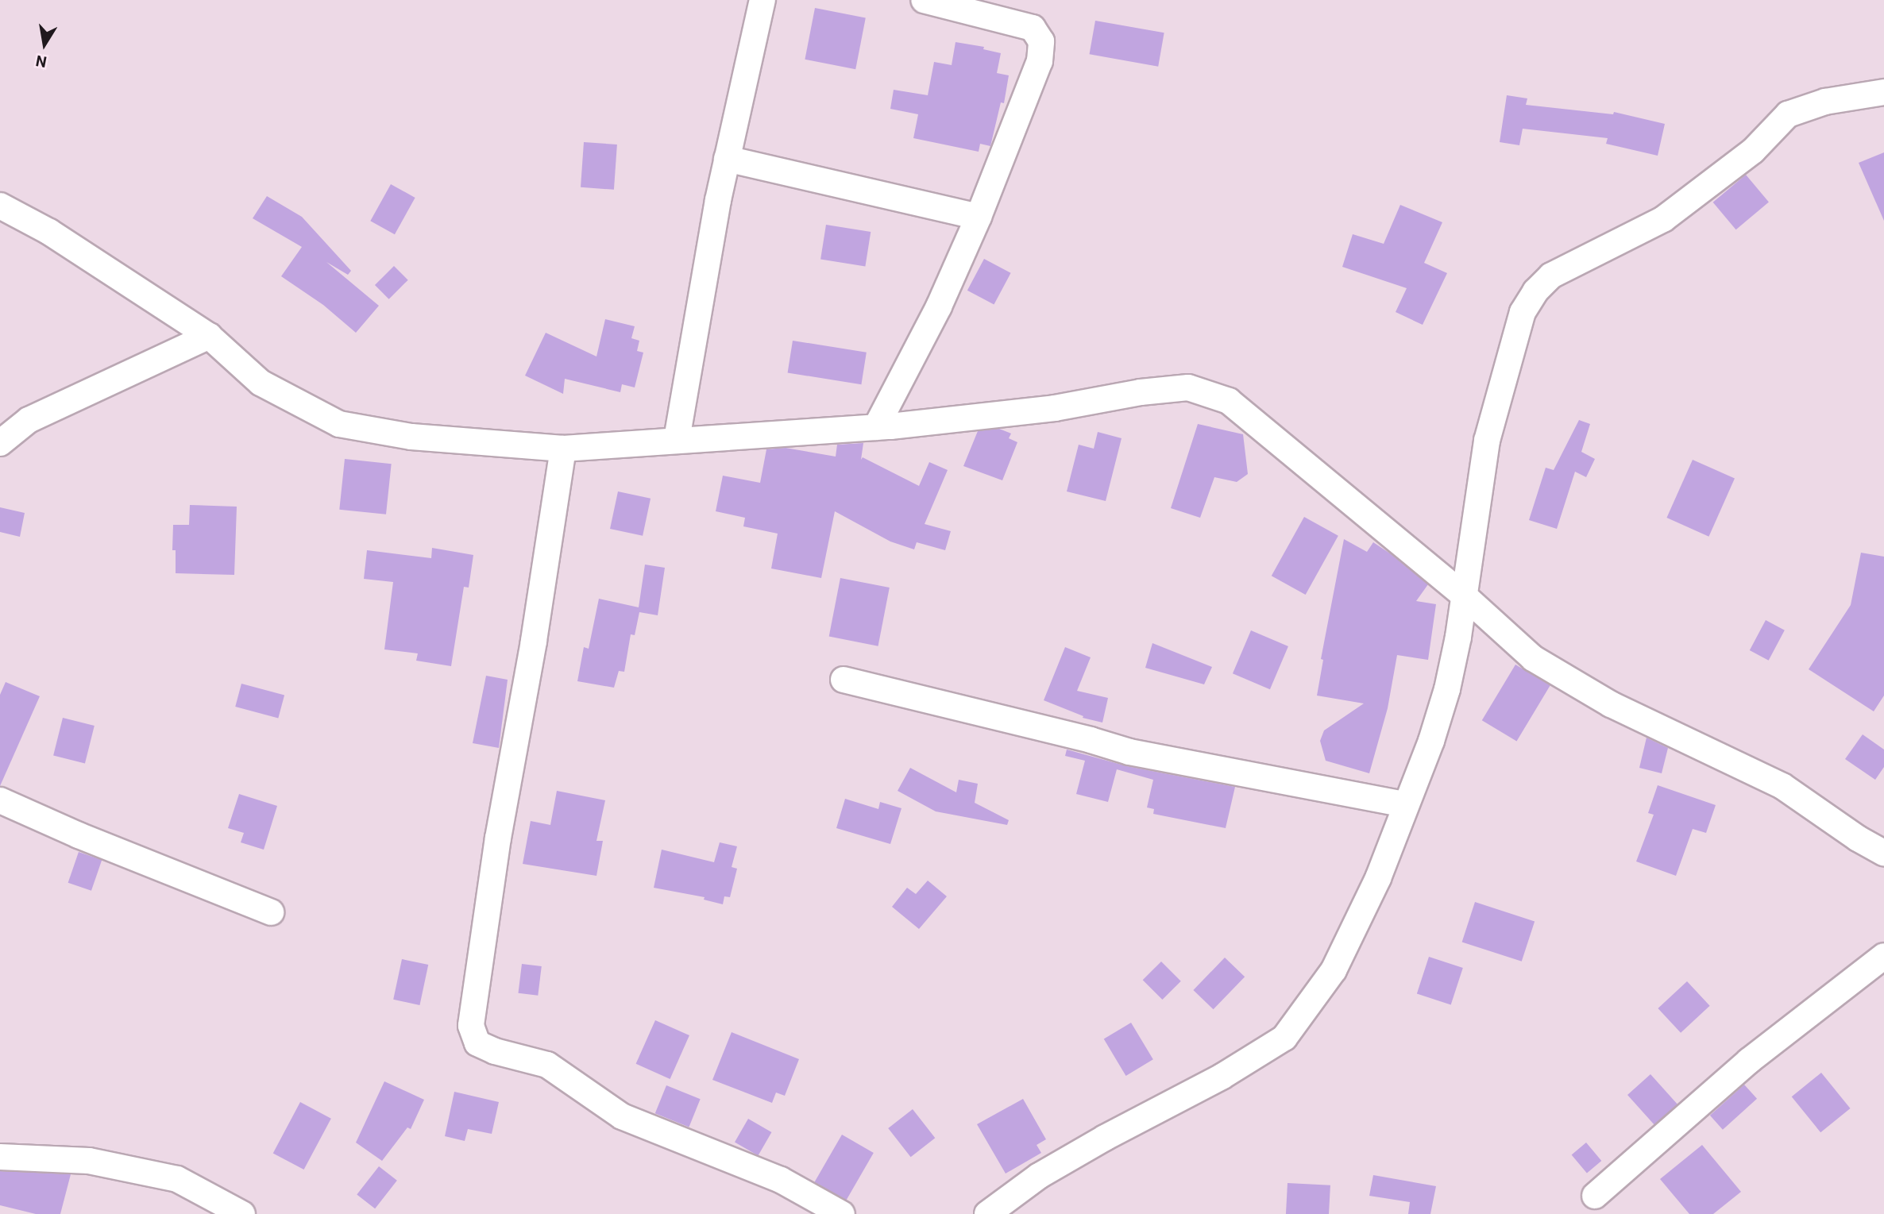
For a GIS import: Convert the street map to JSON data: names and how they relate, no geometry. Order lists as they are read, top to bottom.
{
  "north": "bottom"
}
